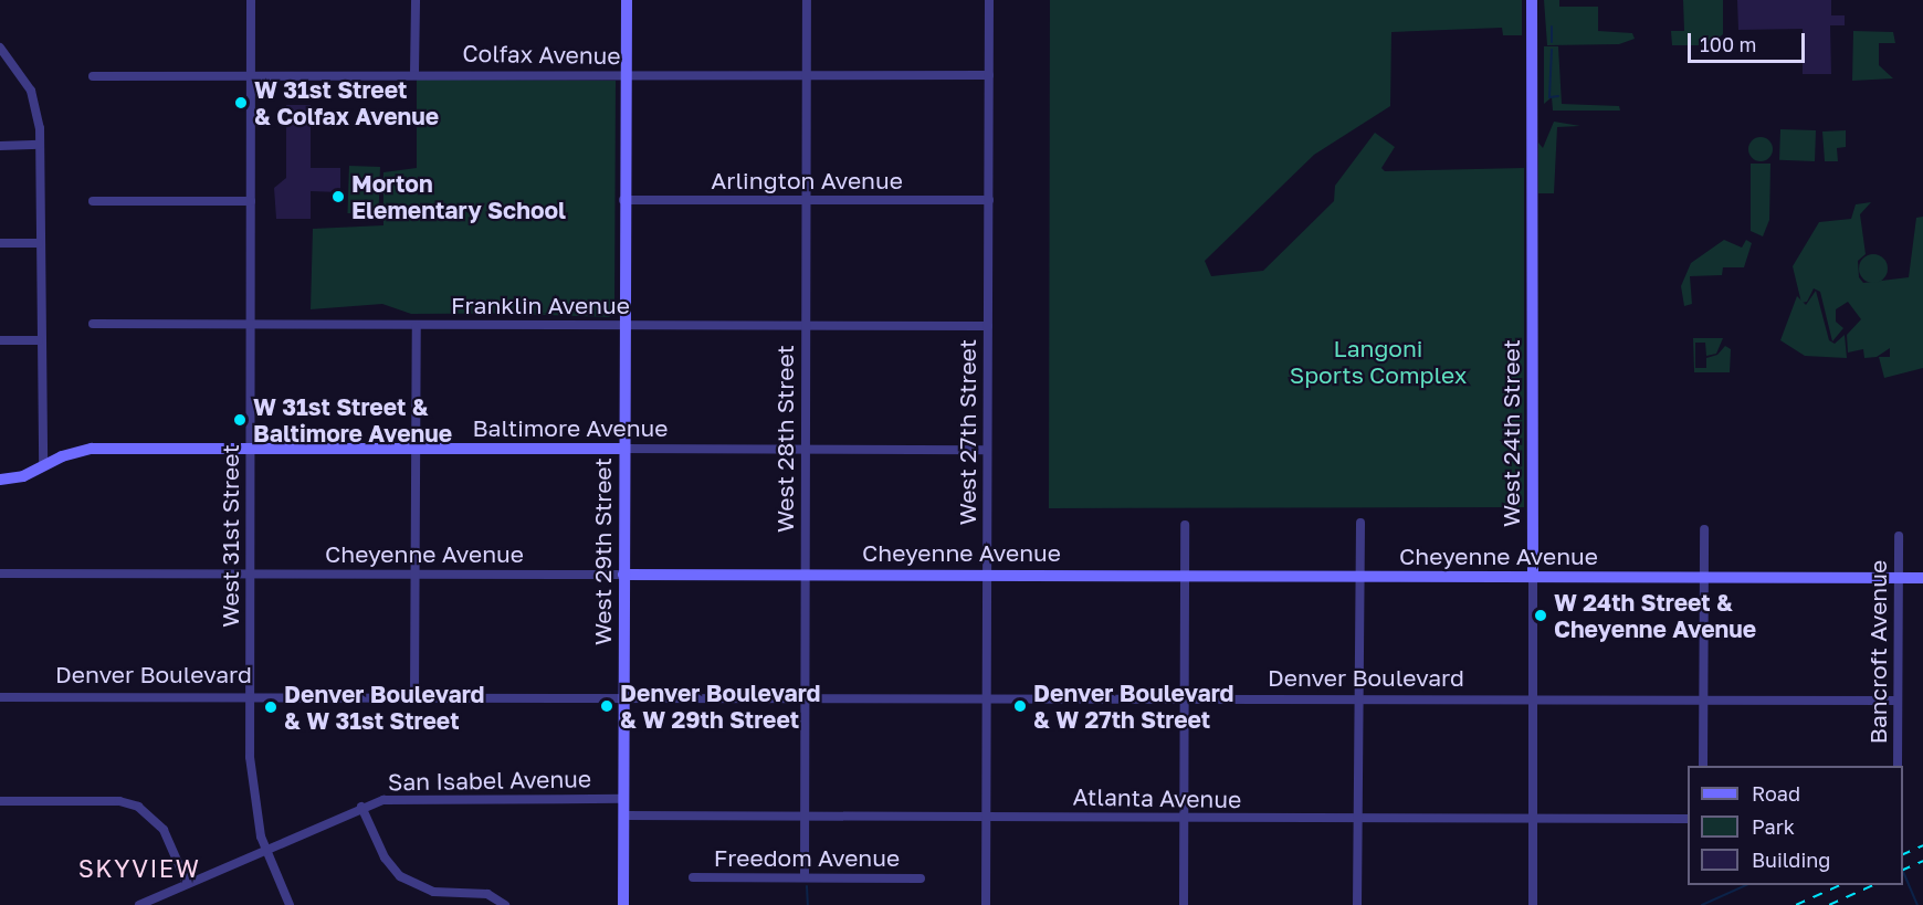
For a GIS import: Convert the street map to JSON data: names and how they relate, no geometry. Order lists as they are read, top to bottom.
{
  "streets": {
    "street": [
      "Colfax Avenue",
      "Arlington Avenue",
      "Franklin Avenue",
      "Baltimore Avenue",
      "West 27th Street",
      "West 24th Street",
      "West 28th Street",
      "West 31st Street",
      "West 29th Street",
      "Cheyenne Avenue",
      "Bancroft Avenue",
      "Denver Boulevard",
      "San Isabel Avenue",
      "Atlanta Avenue",
      "Freedom Avenue"
    ]
  },
  "crossings": [
    ["Colfax Avenue", "West 27th Street"],
    ["Colfax Avenue", "West 28th Street"],
    ["Colfax Avenue", "West 31st Street"],
    ["Colfax Avenue", "West 29th Street"],
    ["Arlington Avenue", "West 27th Street"],
    ["Arlington Avenue", "West 28th Street"],
    ["Arlington Avenue", "West 29th Street"],
    ["Franklin Avenue", "West 27th Street"],
    ["Franklin Avenue", "West 28th Street"],
    ["Franklin Avenue", "West 31st Street"],
    ["Franklin Avenue", "West 29th Street"],
    ["Baltimore Avenue", "West 27th Street"],
    ["Baltimore Avenue", "West 28th Street"],
    ["Baltimore Avenue", "West 31st Street"],
    ["Baltimore Avenue", "West 29th Street"],
    ["West 27th Street", "Cheyenne Avenue"],
    ["West 27th Street", "Denver Boulevard"],
    ["West 27th Street", "Atlanta Avenue"],
    ["West 24th Street", "Cheyenne Avenue"],
    ["West 24th Street", "Denver Boulevard"],
    ["West 24th Street", "Atlanta Avenue"],
    ["West 28th Street", "Cheyenne Avenue"],
    ["West 28th Street", "Denver Boulevard"],
    ["West 28th Street", "Atlanta Avenue"],
    ["West 28th Street", "Freedom Avenue"],
    ["West 31st Street", "Cheyenne Avenue"],
    ["West 31st Street", "Denver Boulevard"],
    ["West 31st Street", "San Isabel Avenue"],
    ["West 29th Street", "Cheyenne Avenue"],
    ["West 29th Street", "Denver Boulevard"],
    ["West 29th Street", "San Isabel Avenue"],
    ["West 29th Street", "Atlanta Avenue"],
    ["Cheyenne Avenue", "Bancroft Avenue"],
    ["Bancroft Avenue", "Denver Boulevard"]
  ],
  "districts": ["SKYVIEW"],
  "parks": ["Langoni Sports Complex"],
  "places": [
    "W 31st Street & Colfax Avenue",
    "Morton Elementary School",
    "W 31st Street & Baltimore Avenue",
    "W 24th Street & Cheyenne Avenue",
    "Denver Boulevard & W 29th Street",
    "Denver Boulevard & W 27th Street",
    "Denver Boulevard & W 31st Street"
  ],
  "legend": ["Road", "Park", "Building"],
  "scale_bar": "100 m"
}
